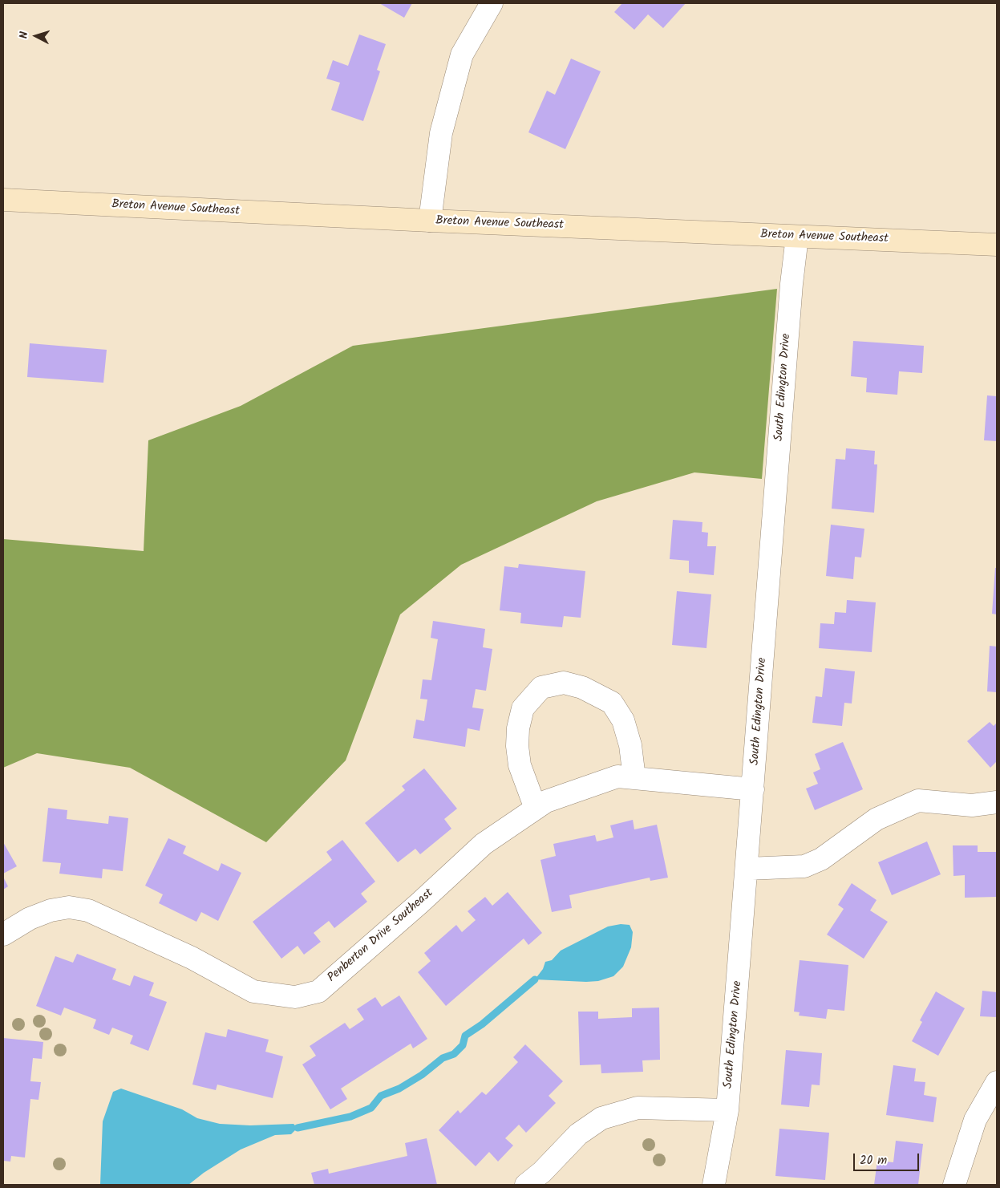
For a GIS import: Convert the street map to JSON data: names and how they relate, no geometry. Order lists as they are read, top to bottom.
{
  "streets": {
    "main road": ["Breton Avenue Southeast"],
    "street": ["South Edington Drive", "Penberton Drive Southeast"]
  },
  "crossings": [
    ["Breton Avenue Southeast", "South Edington Drive"],
    ["South Edington Drive", "Penberton Drive Southeast"]
  ],
  "scale_bar": "20 m",
  "north": "left"
}
